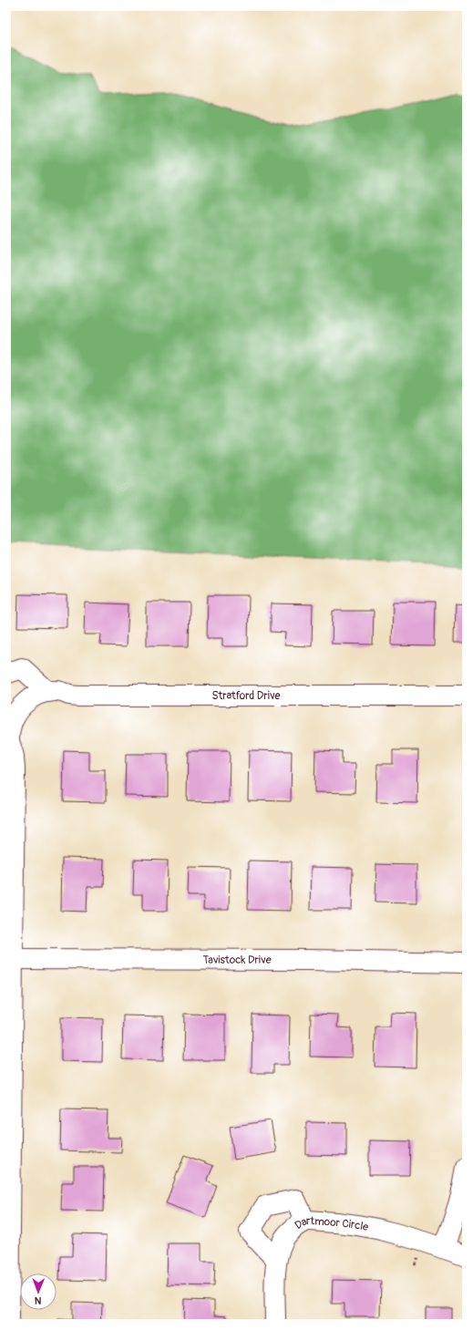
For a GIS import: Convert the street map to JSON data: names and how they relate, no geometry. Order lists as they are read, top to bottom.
{
  "streets": {
    "street": ["Stratford Drive", "Tavistock Drive", "Dartmoor Circle"]
  },
  "north": "bottom"
}
